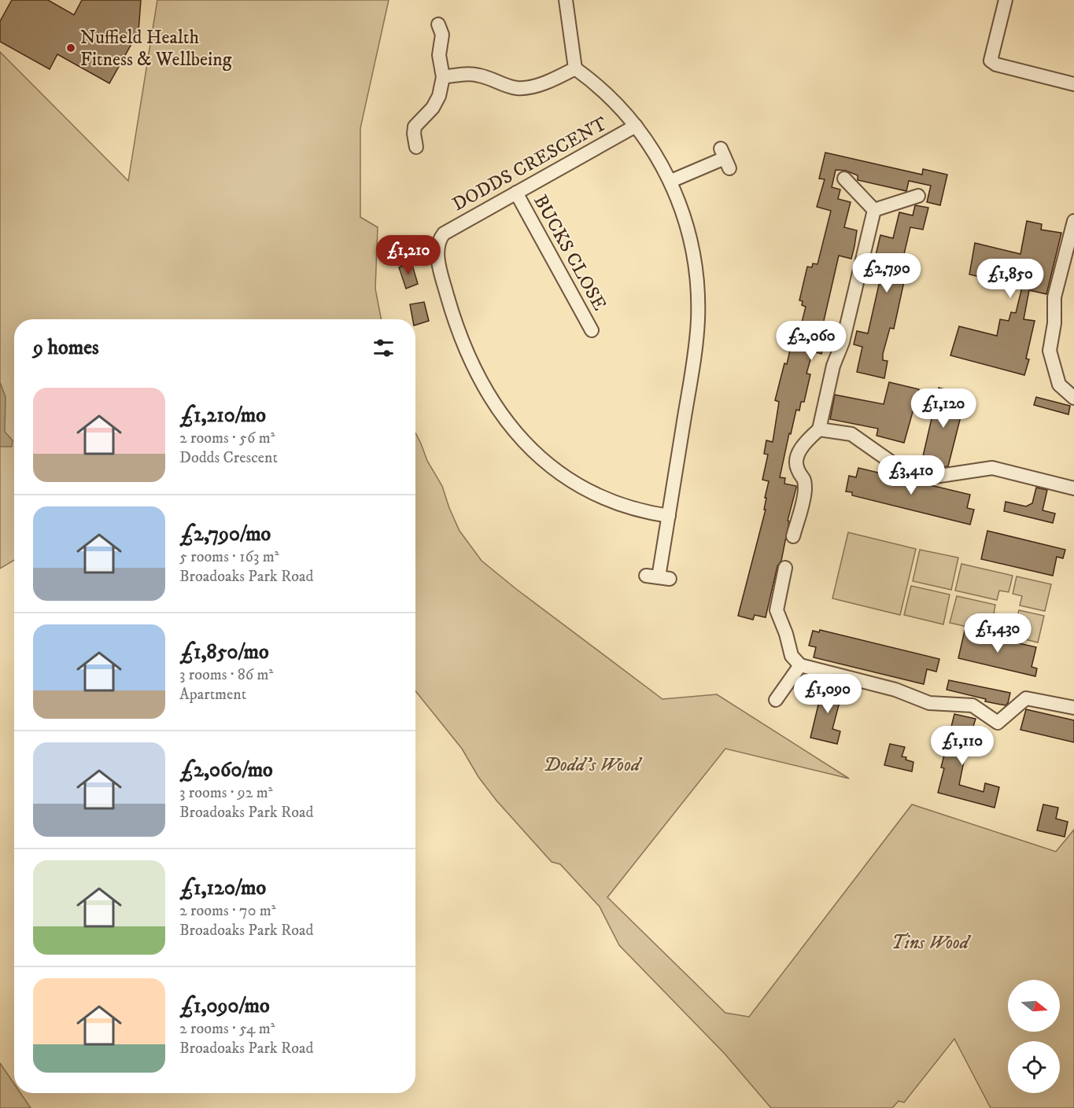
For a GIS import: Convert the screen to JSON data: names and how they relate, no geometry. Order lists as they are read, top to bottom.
{
  "streets": {
    "street": ["DODDS CRESCENT", "BUCKS CLOSE"]
  },
  "crossings": [
    ["DODDS CRESCENT", "BUCKS CLOSE"]
  ],
  "parks": ["Dodd's Wood", "Tins Wood"],
  "places": ["Nuffield Health Fitness & Wellbeing"],
  "north": "right",
  "page": {
    "price": [
      "£1,210",
      "£2,790",
      "£1,850",
      "£2,060",
      "£1,120",
      "£3,410",
      "£1,430",
      "£1,090",
      "£1,110"
    ],
    "heading": "9 homes",
    "list": [
      {
        "name": "£1,210/mo",
        "note": "2 rooms · 56 m² · Dodds Crescent"
      },
      {
        "name": "£2,790/mo",
        "note": "5 rooms · 163 m² · Broadoaks Park Road"
      },
      {
        "name": "£1,850/mo",
        "note": "3 rooms · 86 m² · Apartment"
      },
      {
        "name": "£2,060/mo",
        "note": "3 rooms · 92 m² · Broadoaks Park Road"
      },
      {
        "name": "£1,120/mo",
        "note": "2 rooms · 70 m² · Broadoaks Park Road"
      },
      {
        "name": "£1,090/mo",
        "note": "2 rooms · 54 m² · Broadoaks Park Road"
      }
    ]
  }
}
